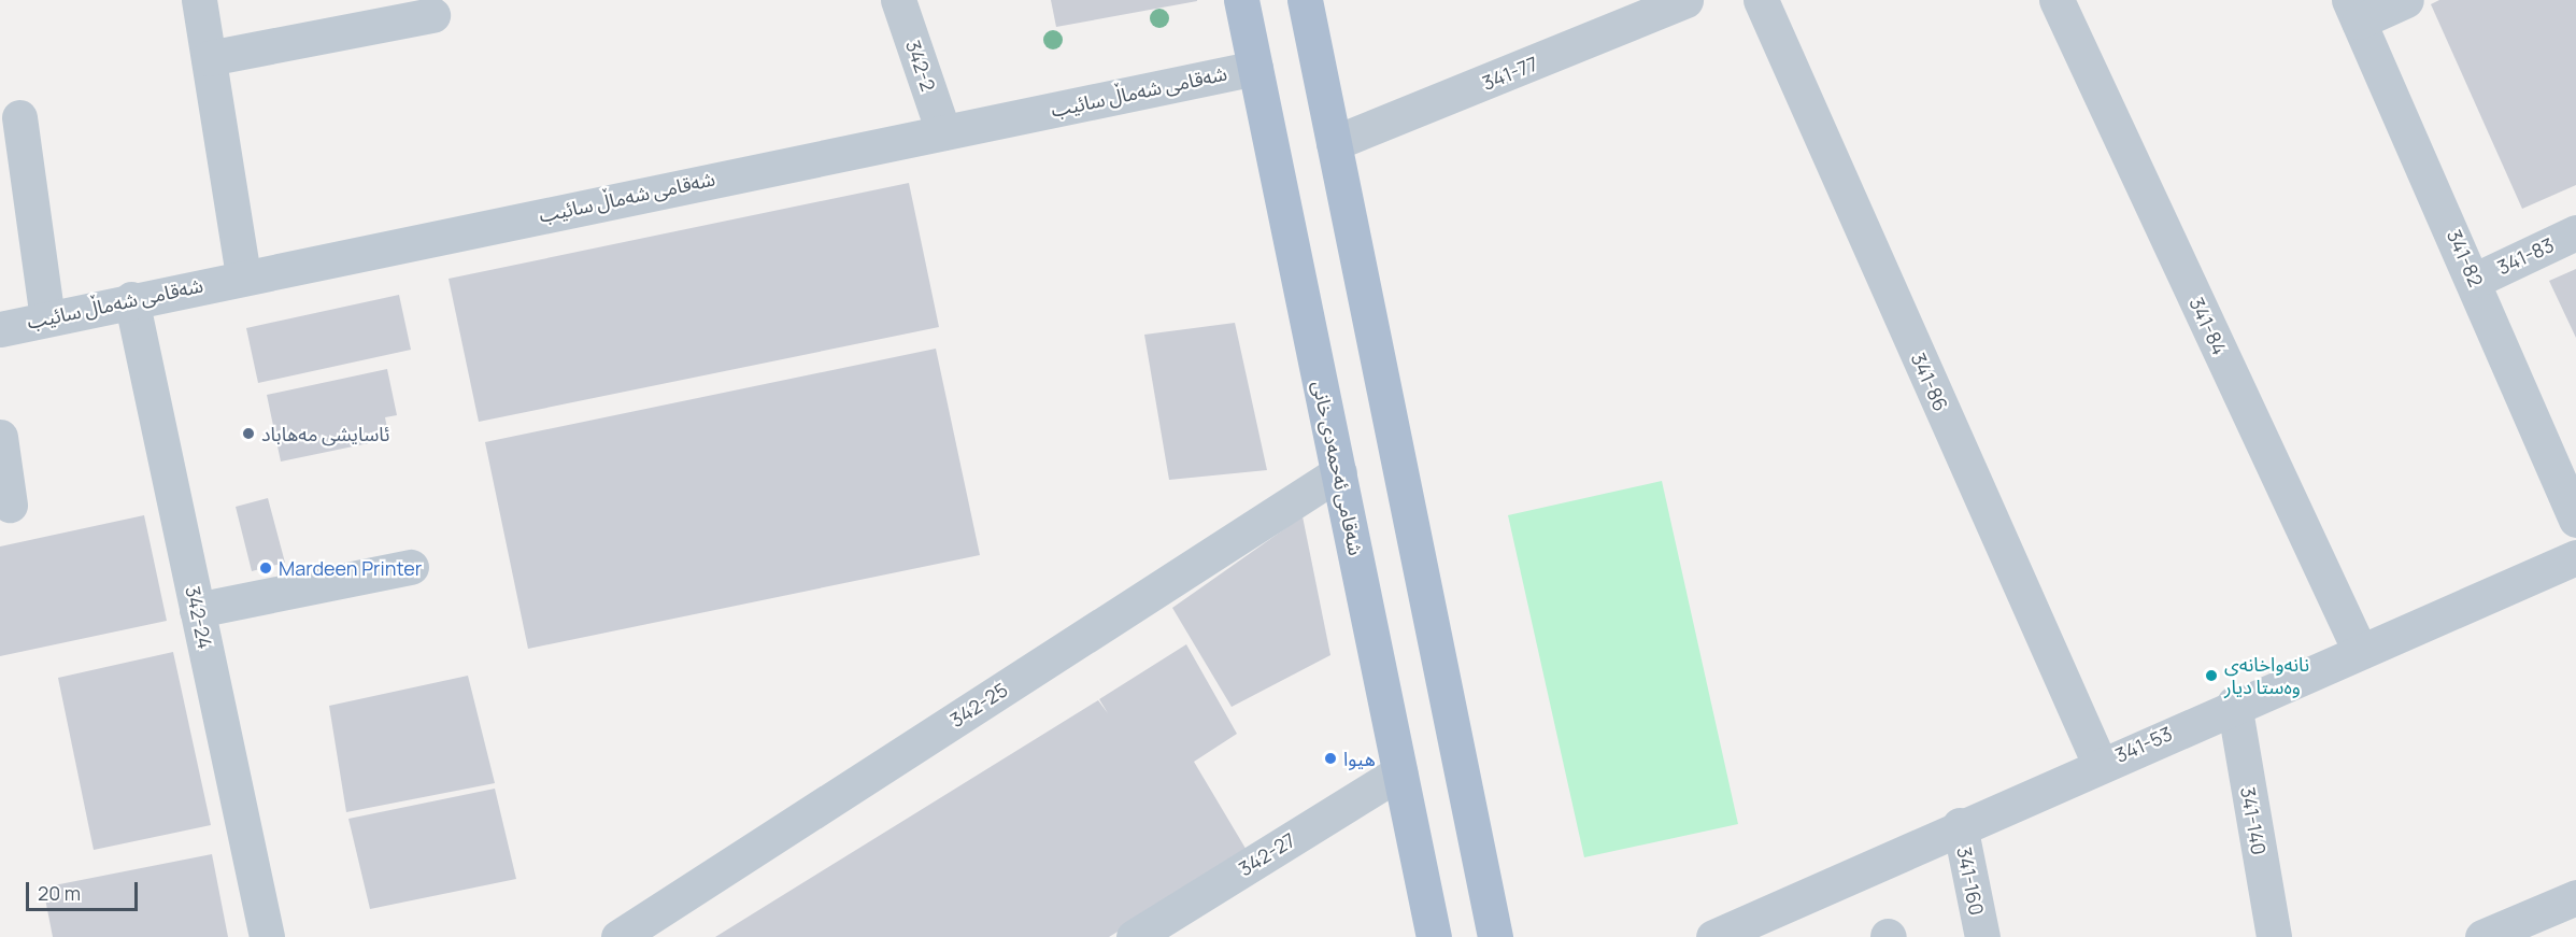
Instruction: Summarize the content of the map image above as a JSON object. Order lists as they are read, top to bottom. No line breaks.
{"streets":{"main road":["شەقامی ئەحمەدی خانی"],"street":["342-2","341-77","شەقامی شەماڵ سائیب","341-83","341-82","341-84","341-86","342-24","342-25","341-53","341-140","342-27","341-160"]},"crossings":[["342-2","شەقامی شەماڵ سائیب"],["شەقامی شەماڵ سائیب","شەقامی ئەحمەدی خانی"],["شەقامی شەماڵ سائیب","342-24"],["341-83","341-82"],["341-84","341-53"],["341-86","341-53"],["شەقامی ئەحمەدی خانی","342-25"],["شەقامی ئەحمەدی خانی","342-27"],["341-53","341-140"],["341-53","341-160"]],"places":["ئاسایشی مەهاباد","Mardeen Printer","نانەواخانەی وەستا دیار","هيوا"],"scale_bar":"20 m"}
